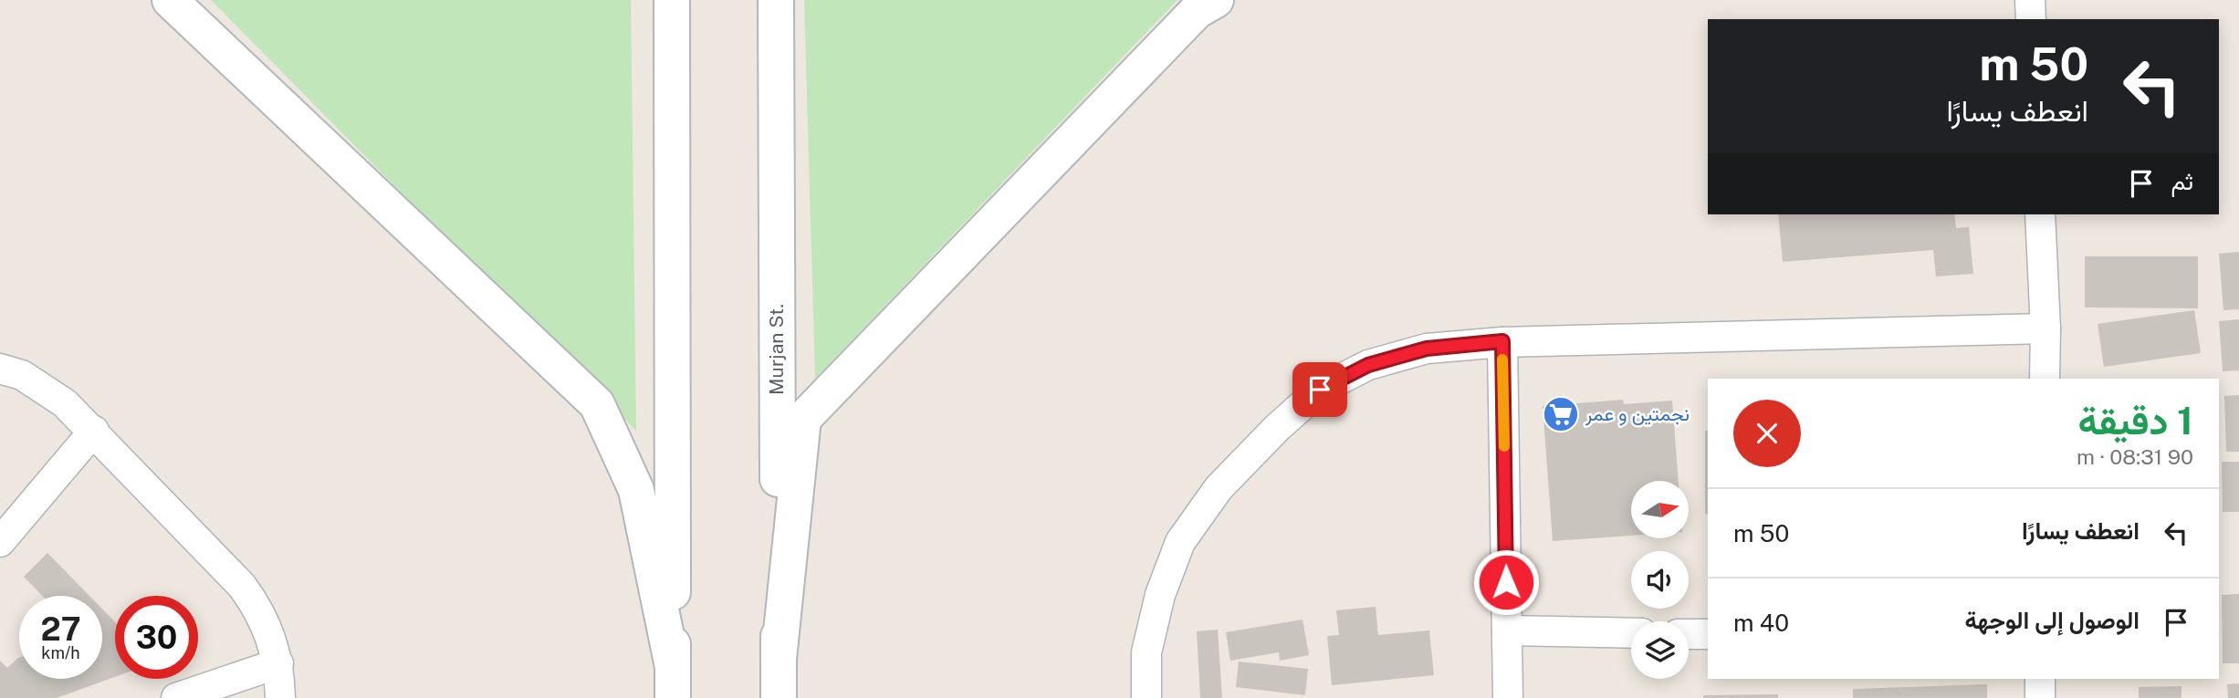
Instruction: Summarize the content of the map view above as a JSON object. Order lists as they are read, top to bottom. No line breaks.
{"streets":{"street":["Murjan St."]},"places":{"supermarket":["نجمتين و عمر"]},"north":"right","page":{"turn":["50 m","انعطف يسارًا"],"then":"ثم","heading":["1 دقيقة","90 m · 08:31"],"list":[{"name":"انعطف يسارًا","value":"50 m"},{"name":"الوصول إلى الوجهة","value":"40 m"}],"speed":"27 km/h","limit":"30"}}
